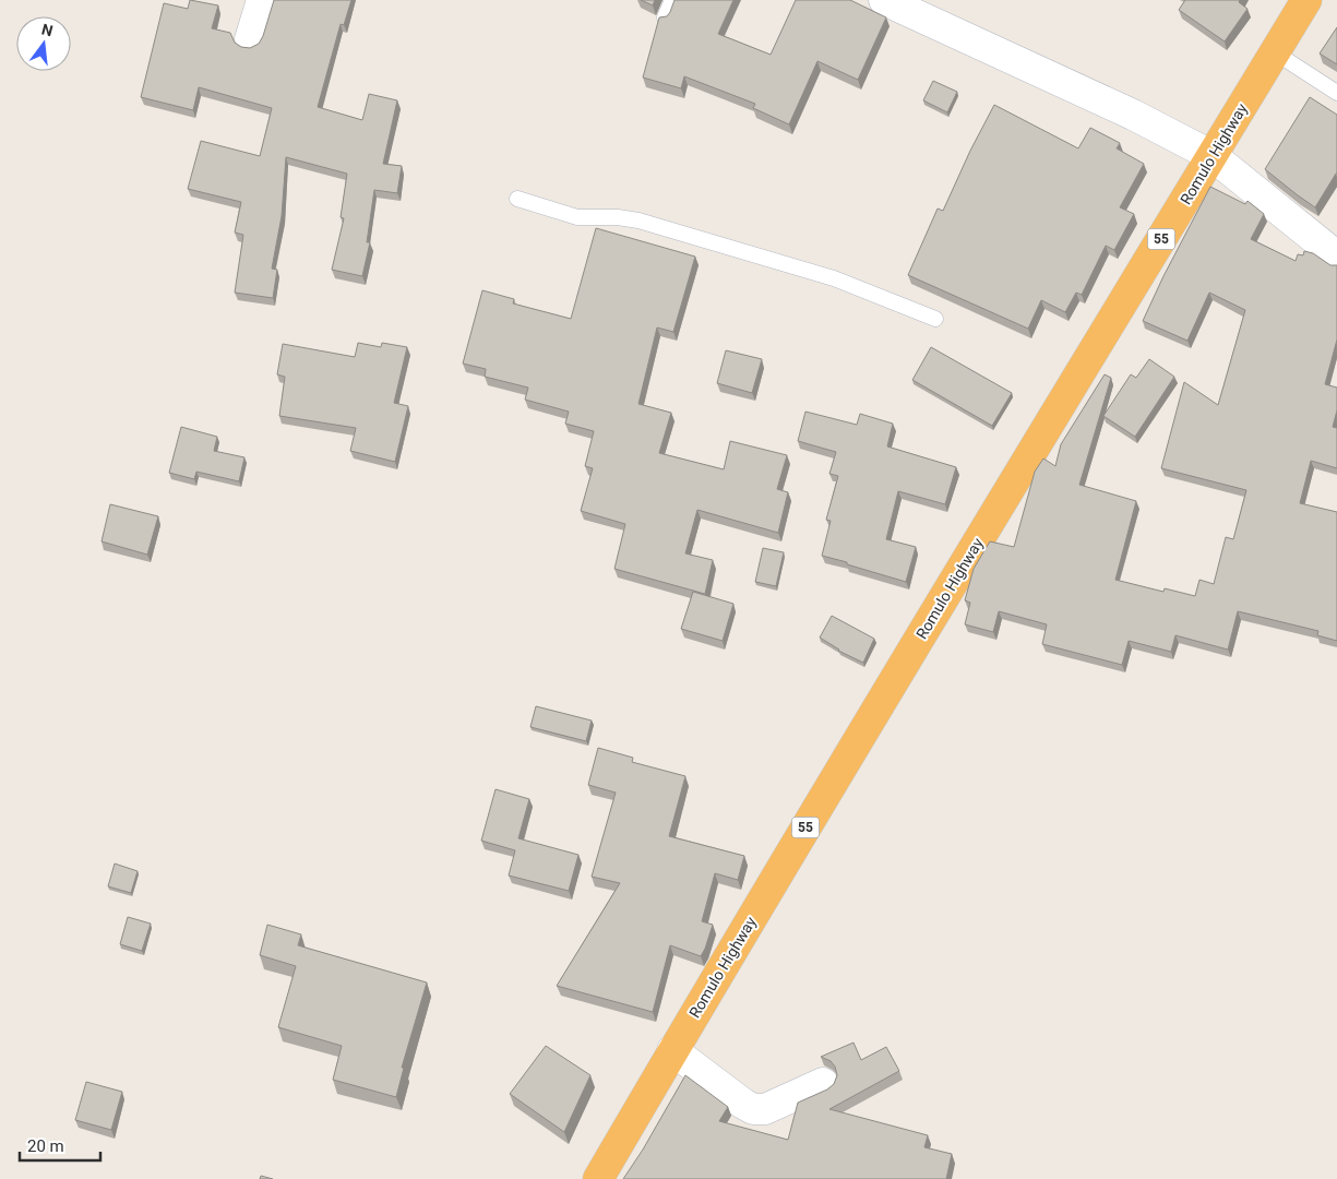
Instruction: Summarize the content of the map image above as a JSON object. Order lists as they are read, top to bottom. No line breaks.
{"streets":{"highway":["Romulo Highway","55"]},"scale_bar":"20 m","north":"top"}
